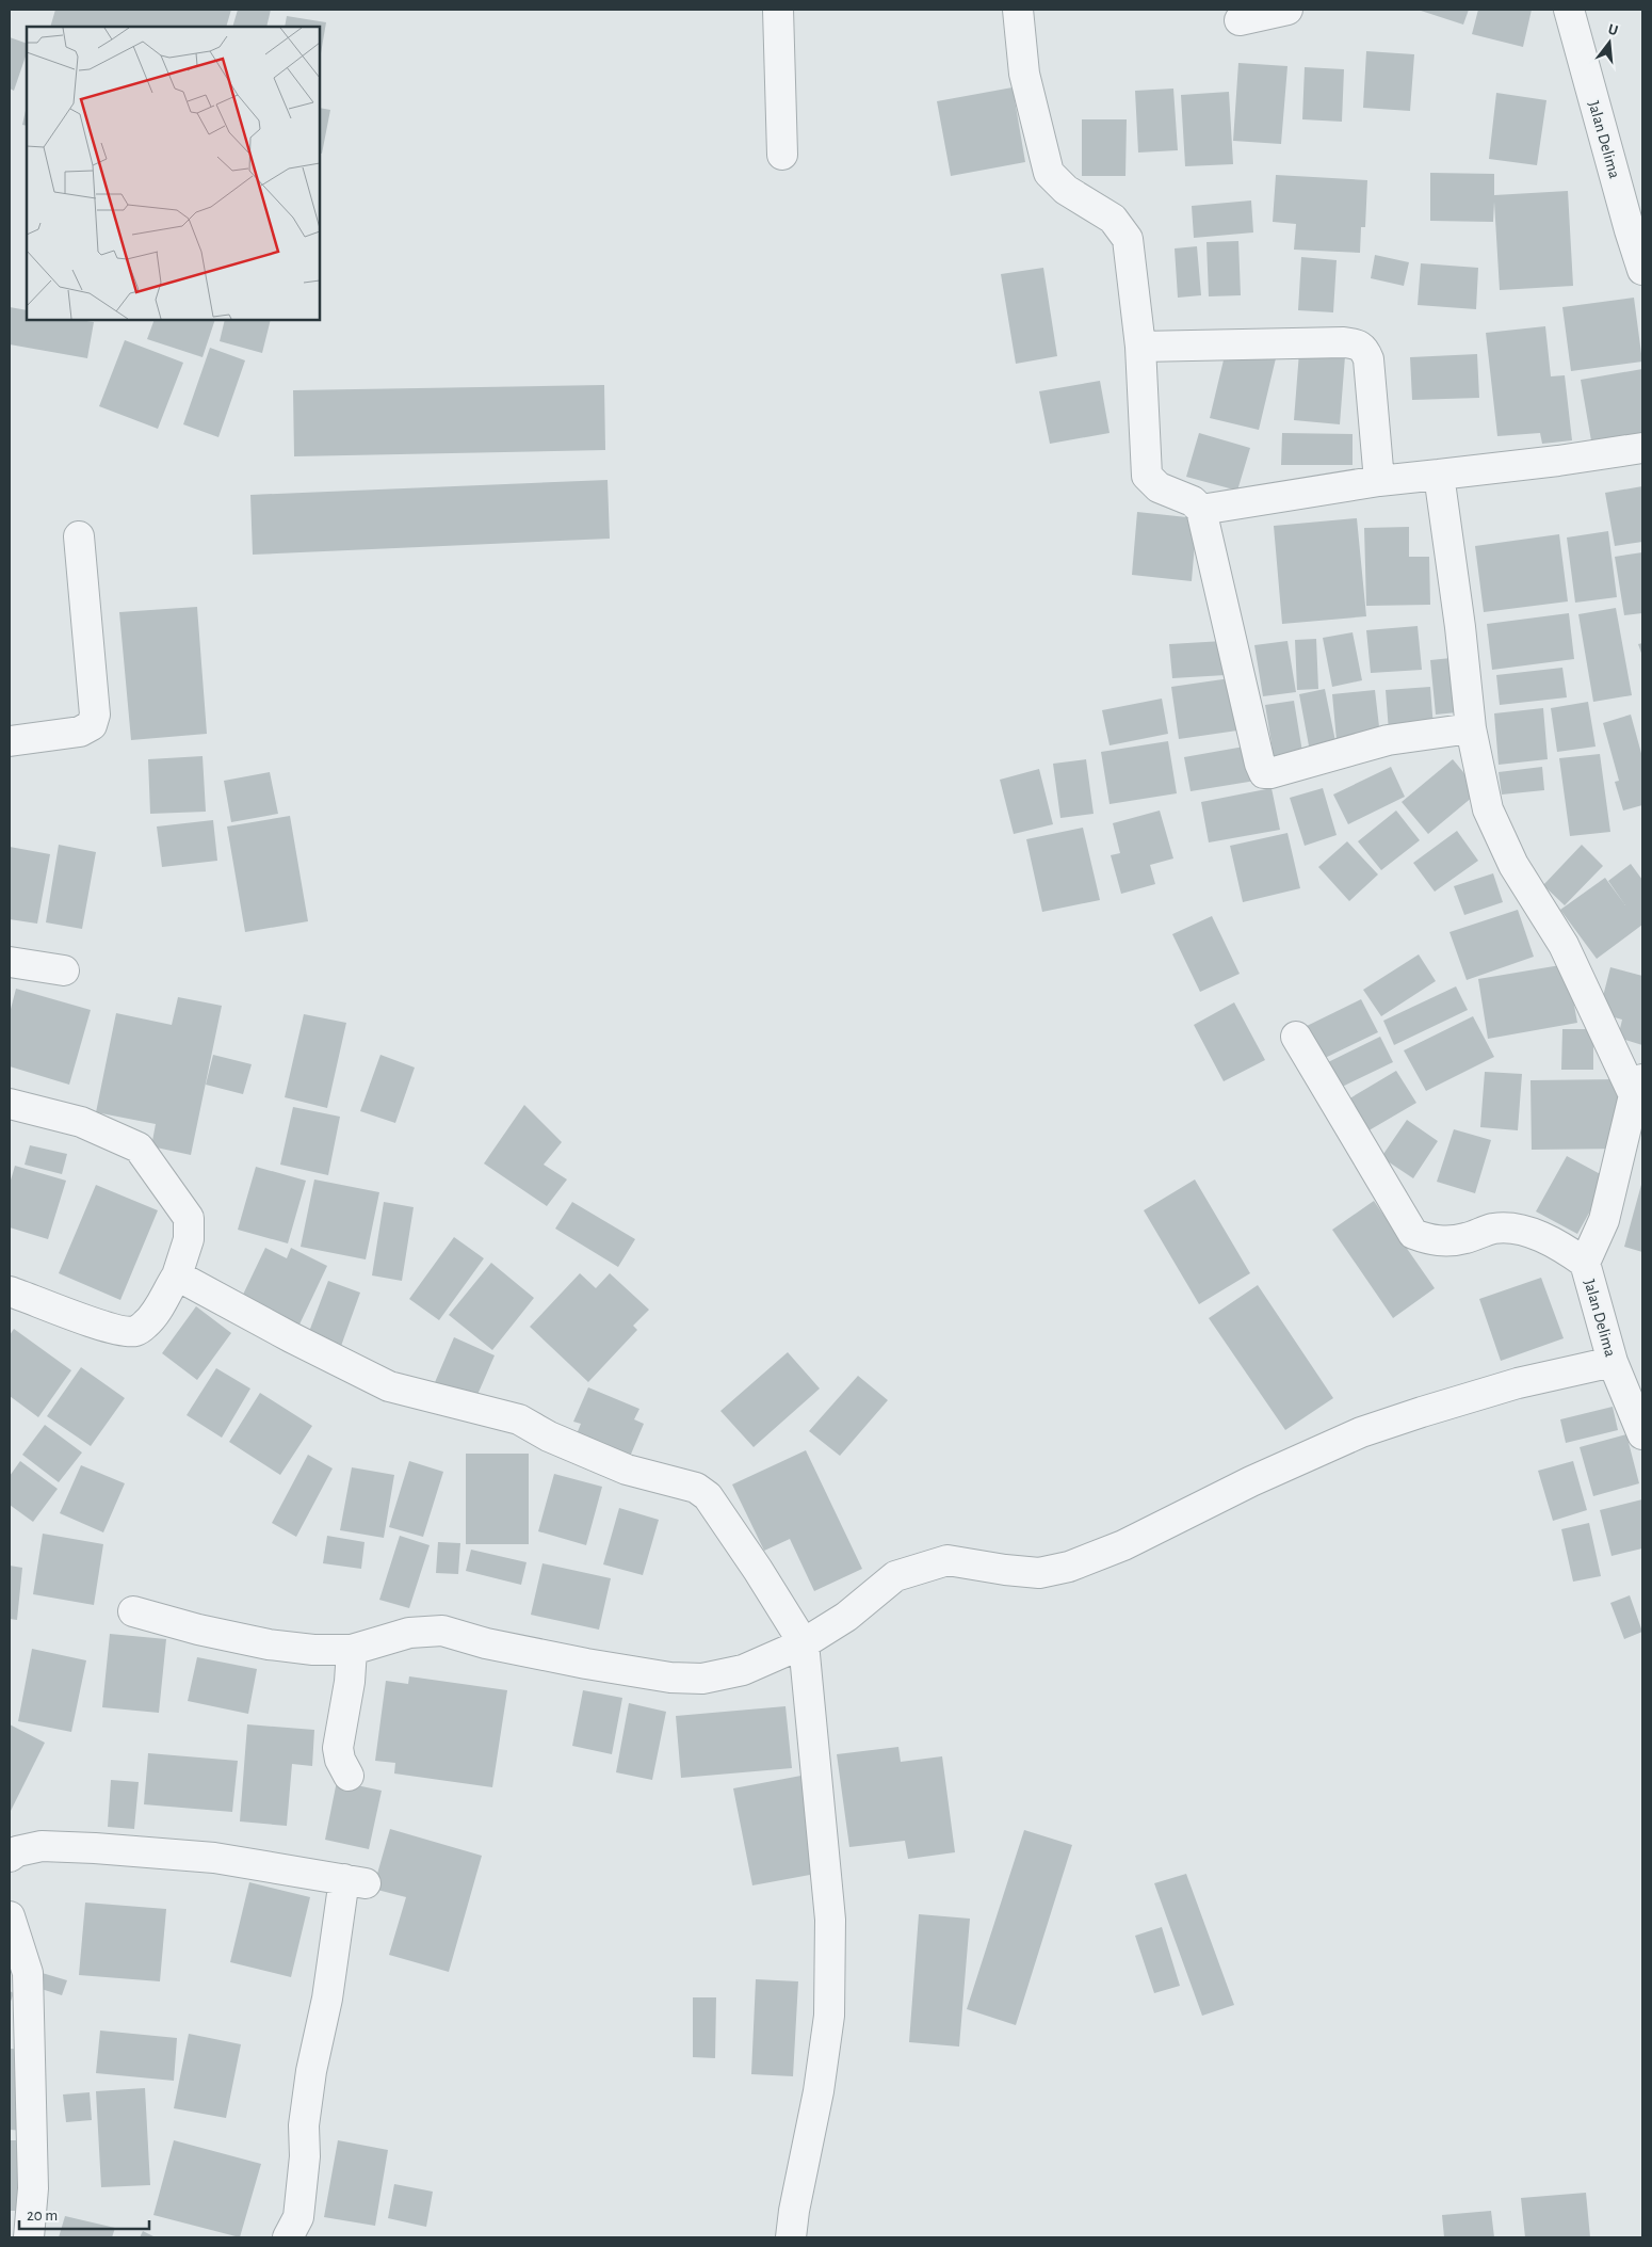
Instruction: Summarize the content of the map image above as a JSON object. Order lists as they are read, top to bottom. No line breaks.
{"streets":{"street":["Jalan Delima"]},"scale_bar":"20 m","north":"top"}
